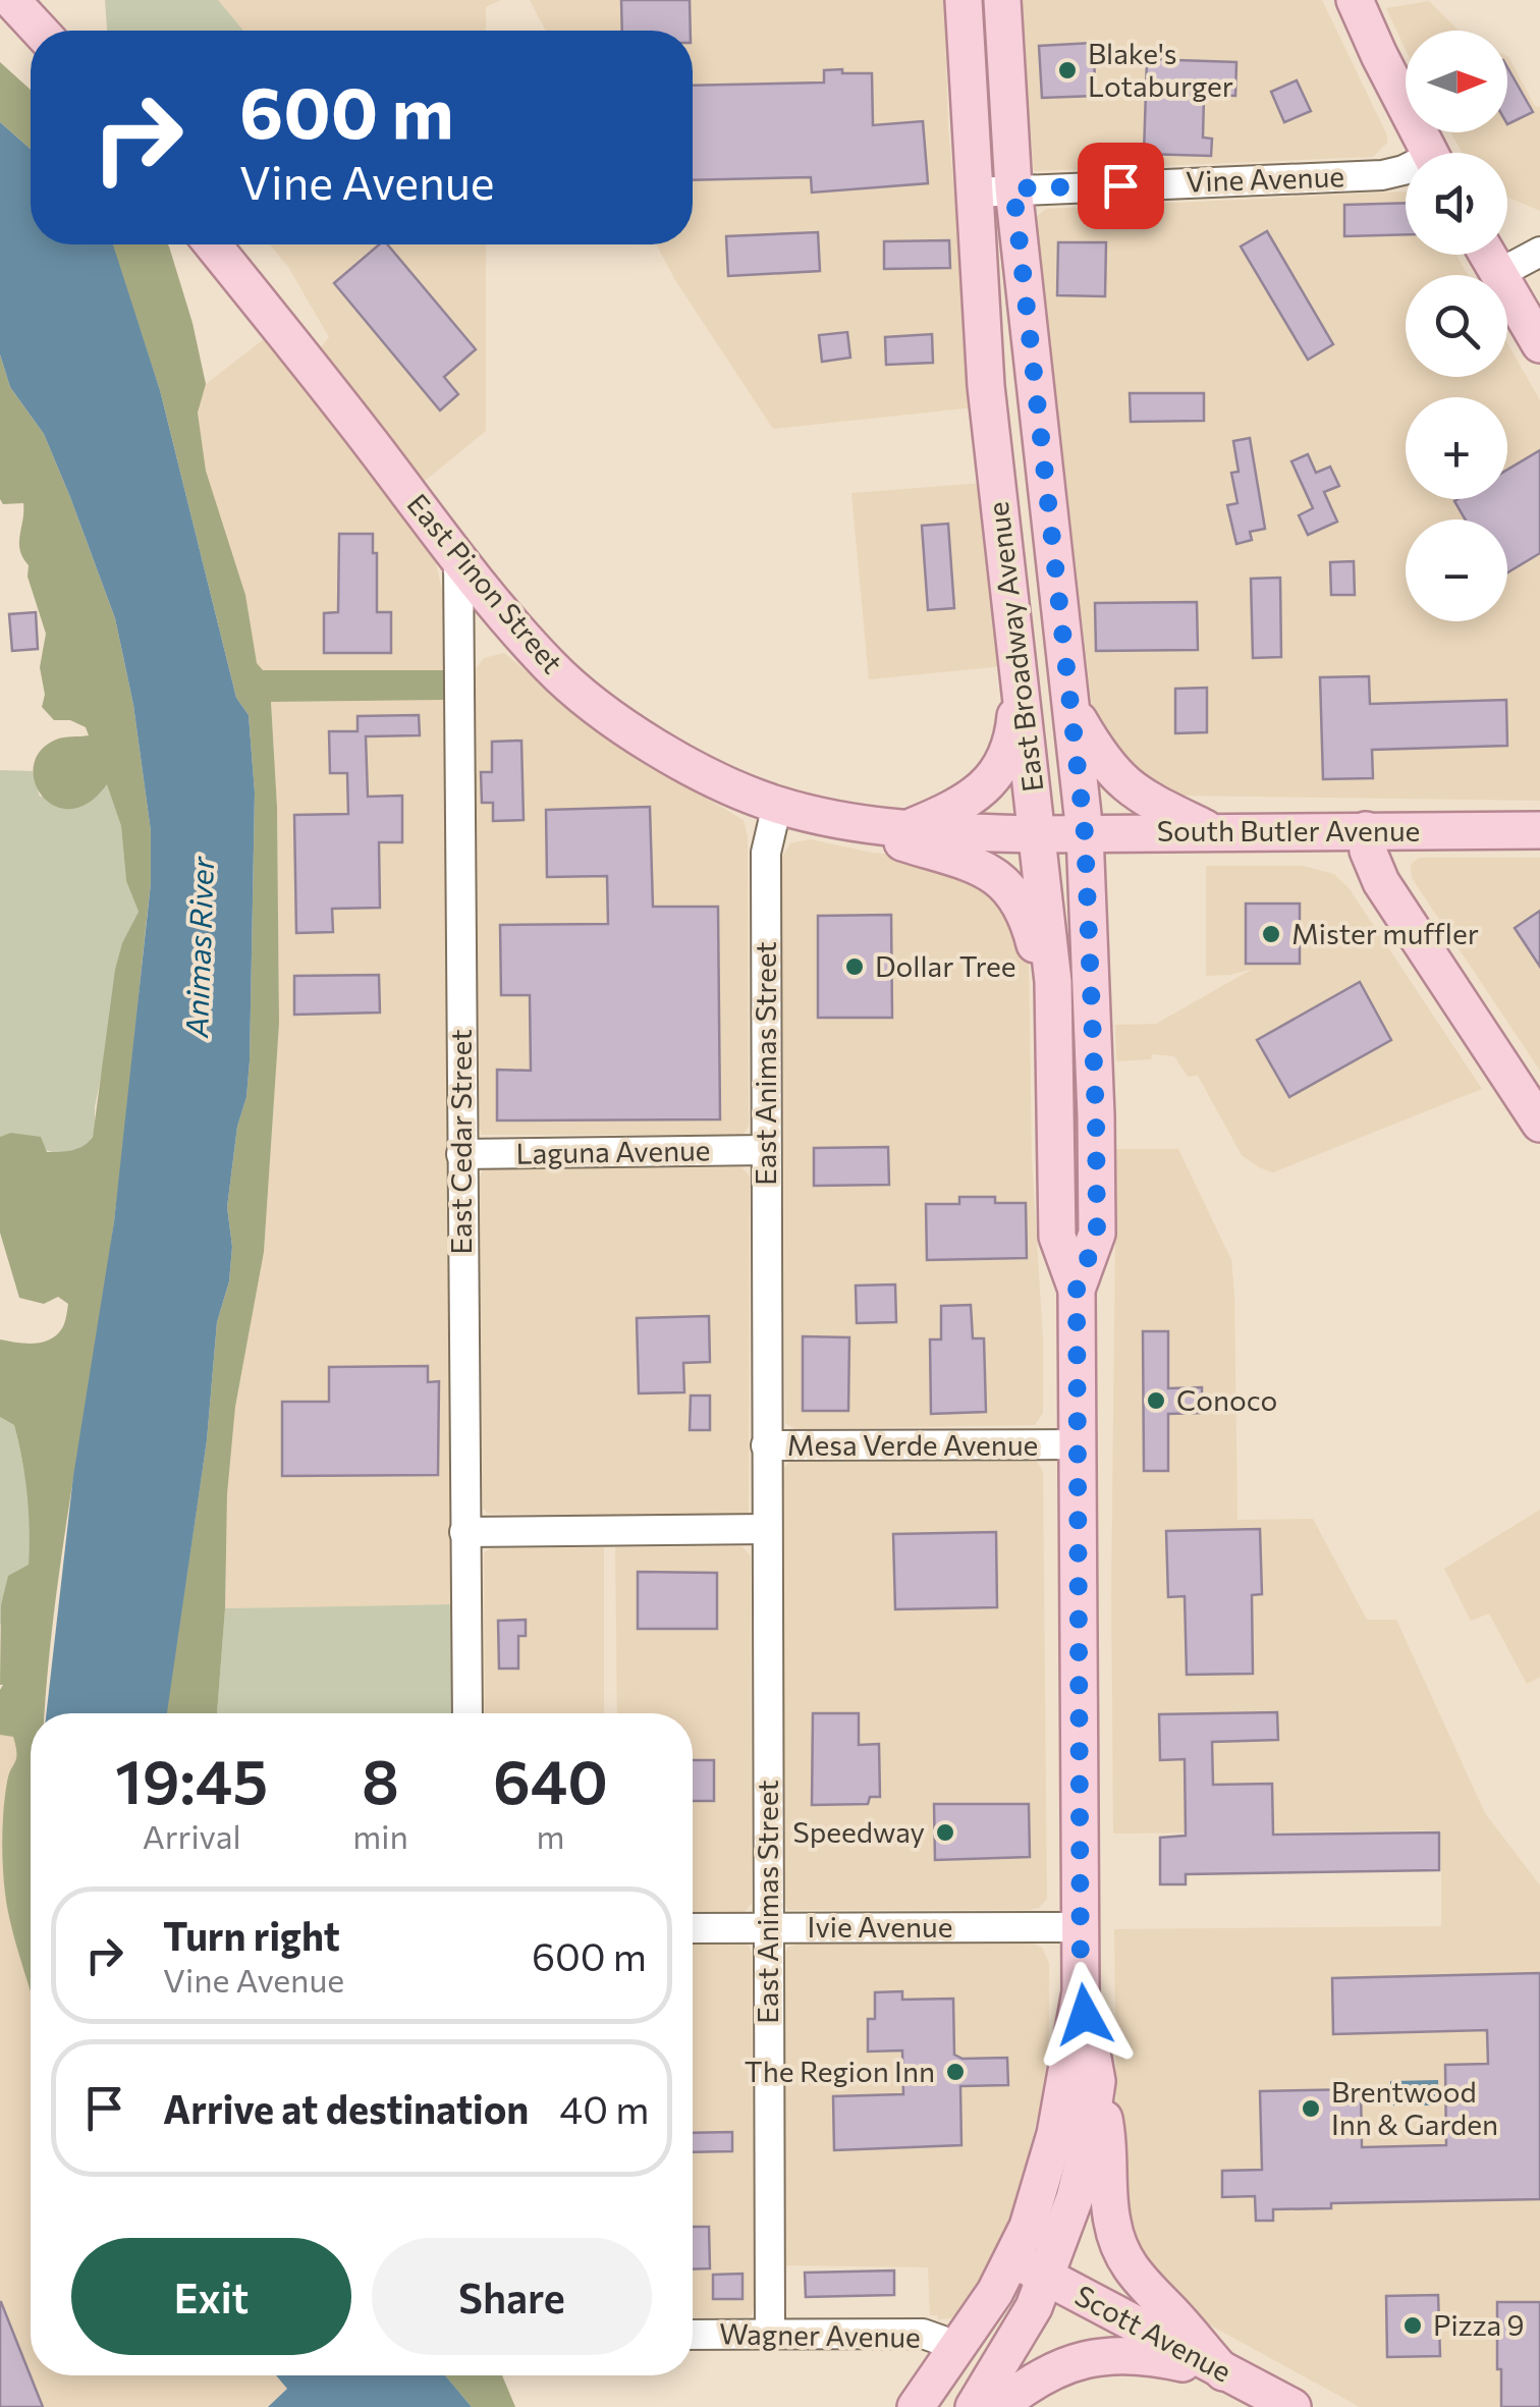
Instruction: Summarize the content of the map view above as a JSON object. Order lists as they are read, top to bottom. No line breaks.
{"streets":{"main road":["East Pinon Street","East Broadway Avenue","South Butler Avenue","Scott Avenue"],"street":["Vine Avenue","East Animas Street","East Cedar Street","Laguna Avenue","Mesa Verde Avenue","Ivie Avenue","Wagner Avenue"]},"crossings":[["Vine Avenue","East Broadway Avenue"],["East Pinon Street","East Broadway Avenue"],["East Pinon Street","South Butler Avenue"],["East Pinon Street","East Animas Street"],["East Pinon Street","East Cedar Street"],["East Broadway Avenue","South Butler Avenue"],["East Broadway Avenue","Mesa Verde Avenue"],["East Broadway Avenue","Ivie Avenue"],["East Broadway Avenue","Scott Avenue"],["East Broadway Avenue","Wagner Avenue"],["East Animas Street","Laguna Avenue"],["East Animas Street","Mesa Verde Avenue"],["East Animas Street","Ivie Avenue"],["East Animas Street","Wagner Avenue"],["East Cedar Street","Laguna Avenue"]],"water":["Animas River"],"places":["Blake's Lotaburger","Mister muffler","Dollar Tree","Conoco","Speedway","The Region Inn","Brentwood Inn & Garden","Pizza 9"],"north":"right","page":{"map_buttons":["+","−"],"turn":["600 m","Vine Avenue"],"eta":["19:45","Arrival","8","min","640","m"],"list":[{"name":"Turn right","note":"Vine Avenue","value":"600 m"},{"name":"Arrive at destination","value":"40 m"}],"buttons":["Exit","Share"]}}
